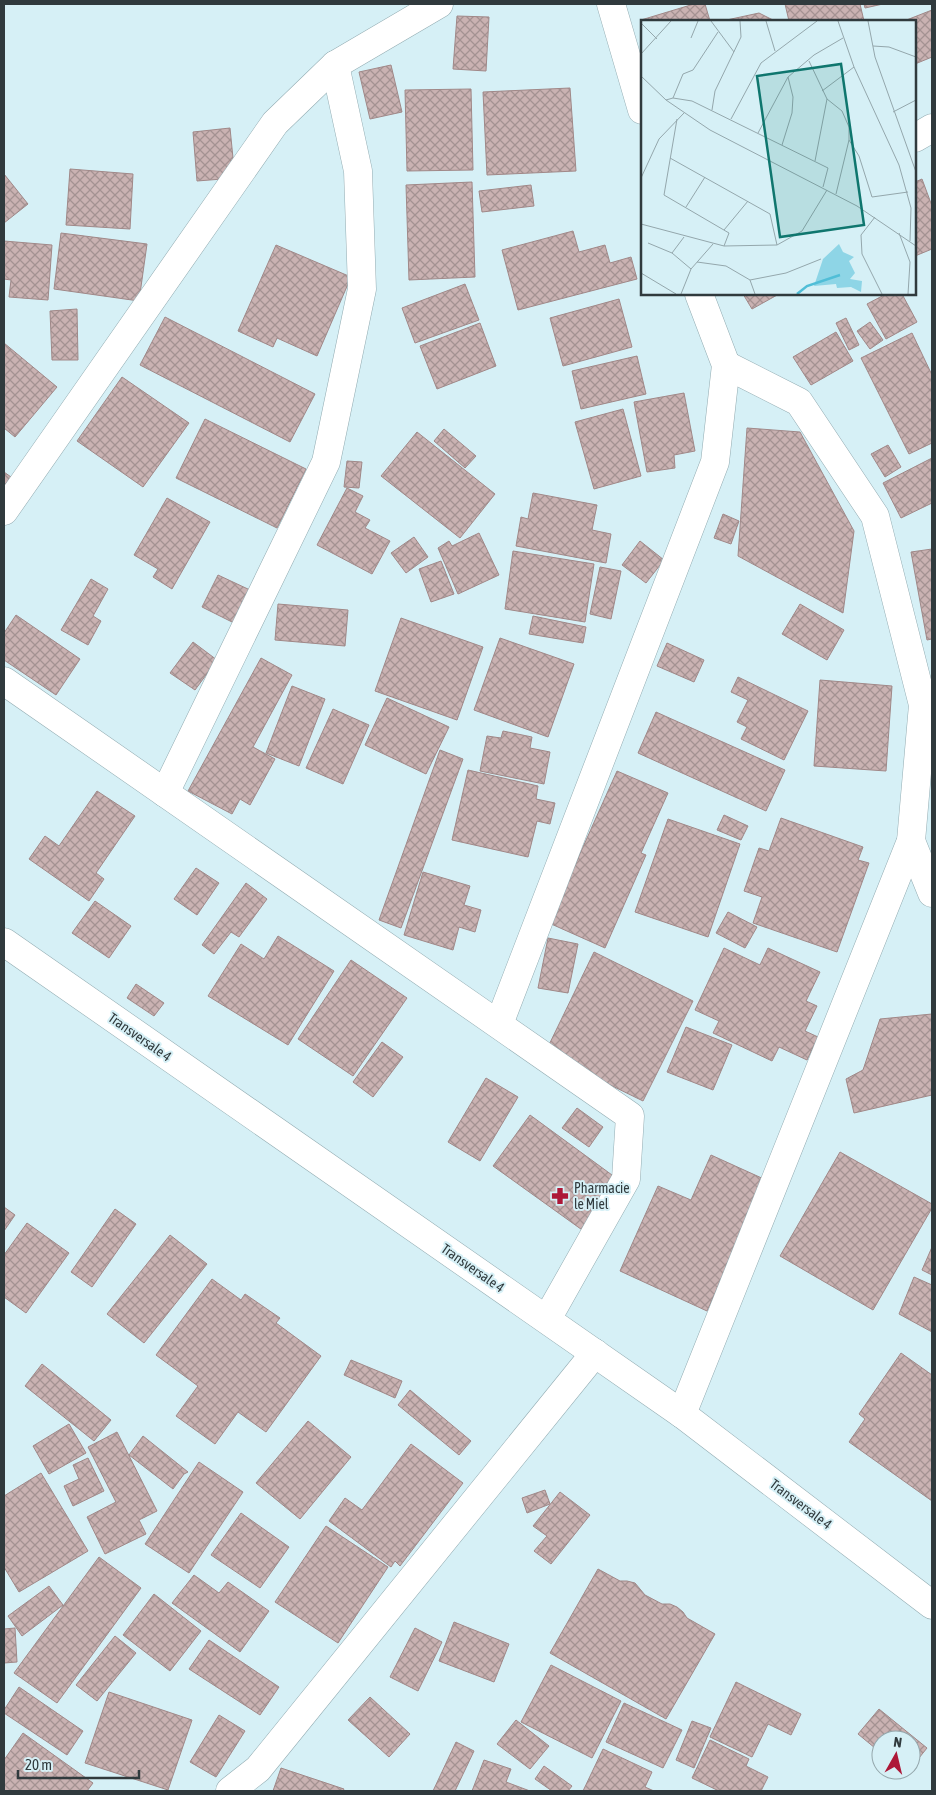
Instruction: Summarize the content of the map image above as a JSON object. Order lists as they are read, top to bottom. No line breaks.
{"streets":{"street":["Transversale 4"]},"places":{"pharmacy":["Pharmacie le Miel"]},"scale_bar":"20 m","north":"top"}
